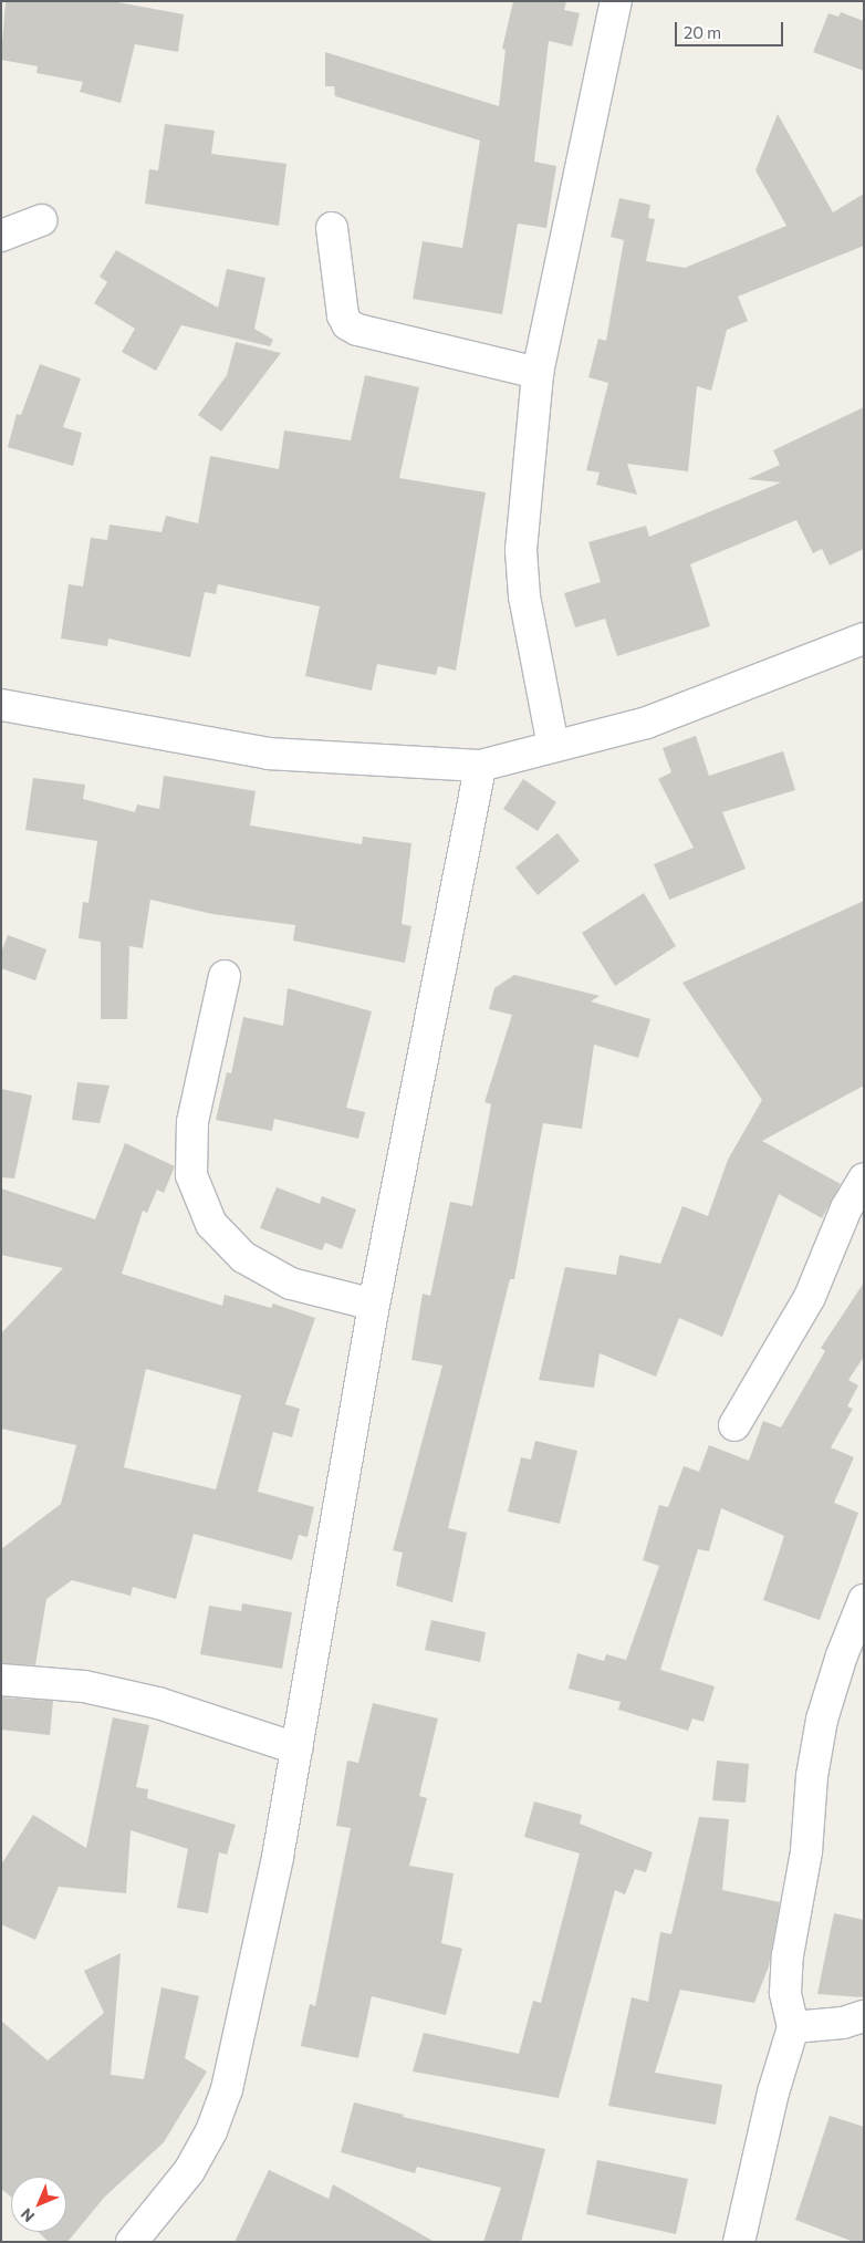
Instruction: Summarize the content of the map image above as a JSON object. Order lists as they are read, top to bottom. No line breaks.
{"scale_bar":"20 m","north":"bottom left"}
